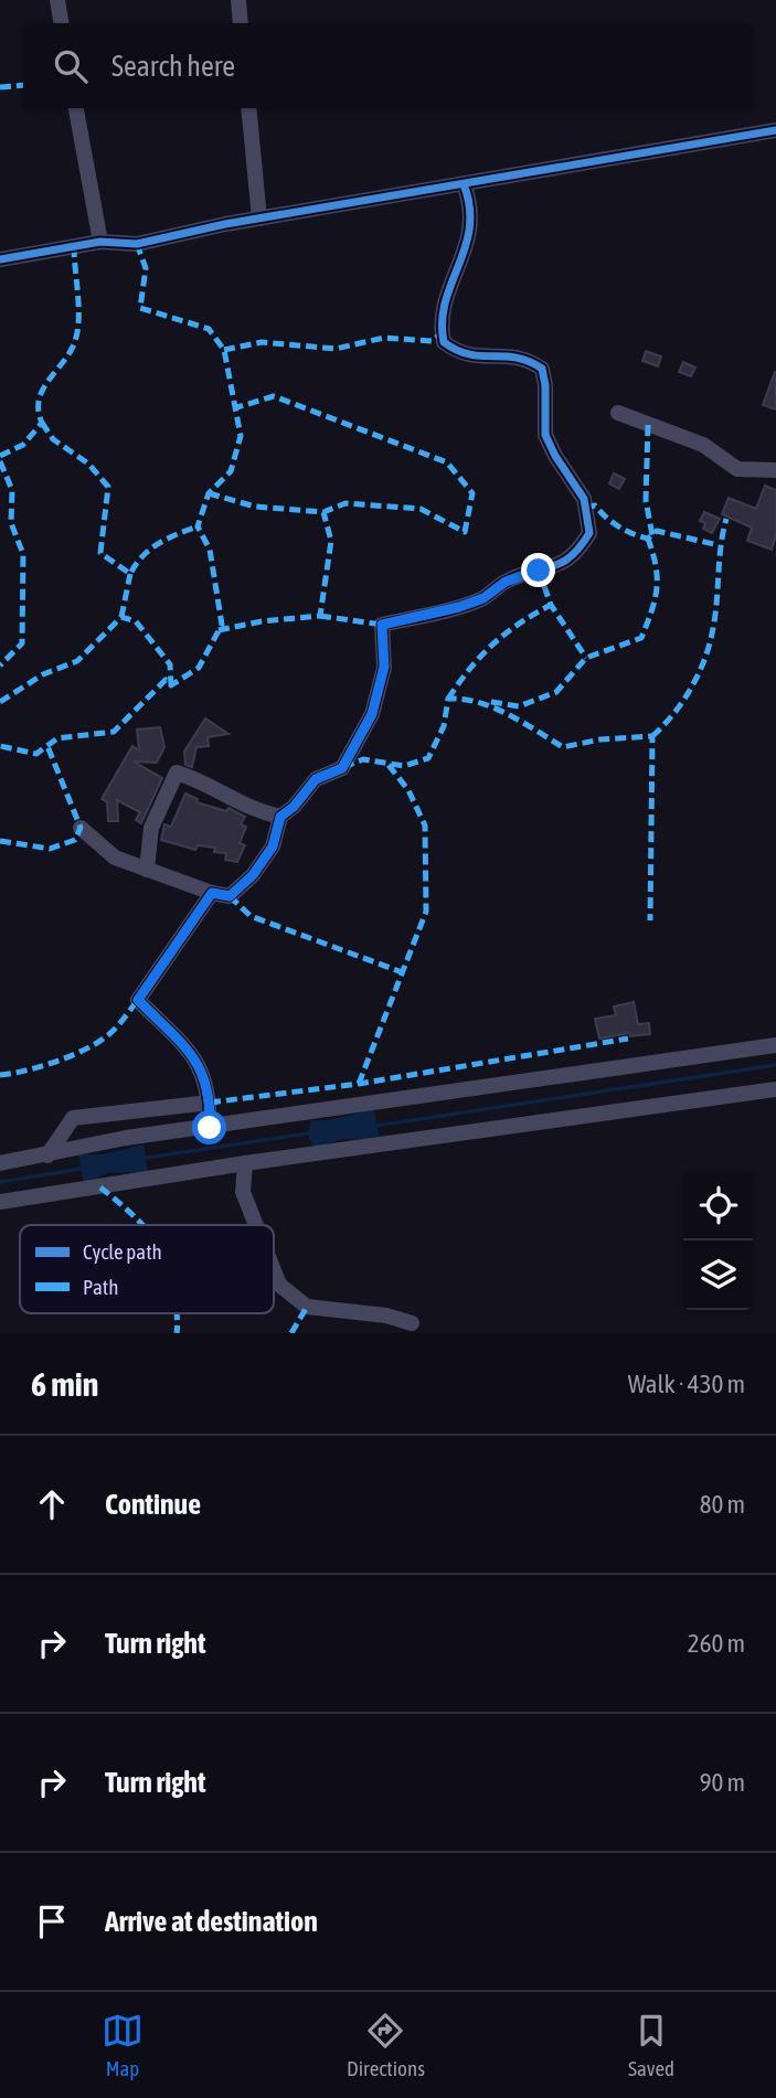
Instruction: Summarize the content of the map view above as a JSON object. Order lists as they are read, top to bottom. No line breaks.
{"legend":["Cycle path","Path"],"page":{"search":"Search here","heading":["6 min","Walk · 430 m"],"list":[["Continue","80 m"],["Turn right","260 m"],["Turn right","90 m"],"Arrive at destination"],"nav":["Map","Directions","Saved"]}}
